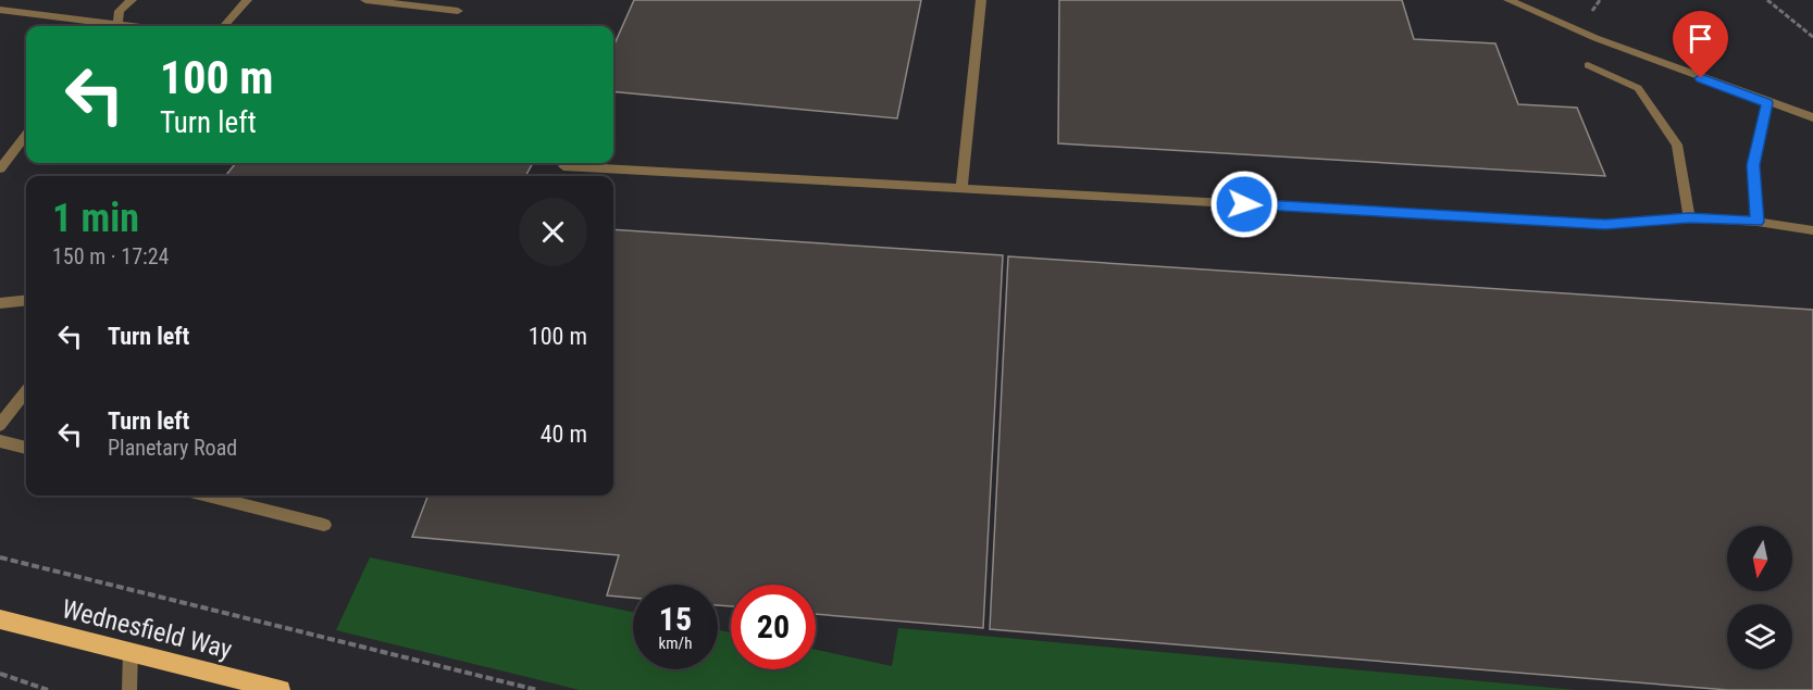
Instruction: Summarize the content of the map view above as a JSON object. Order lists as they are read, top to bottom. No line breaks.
{"streets":{"main road":["Wednesfield Way"]},"north":"bottom","page":{"turn":["100 m","Turn left"],"heading":["1 min","150 m · 17:24"],"list":[{"name":"Turn left","value":"100 m"},{"name":"Turn left","note":"Planetary Road","value":"40 m"}],"speed":"15 km/h","limit":"20"}}
